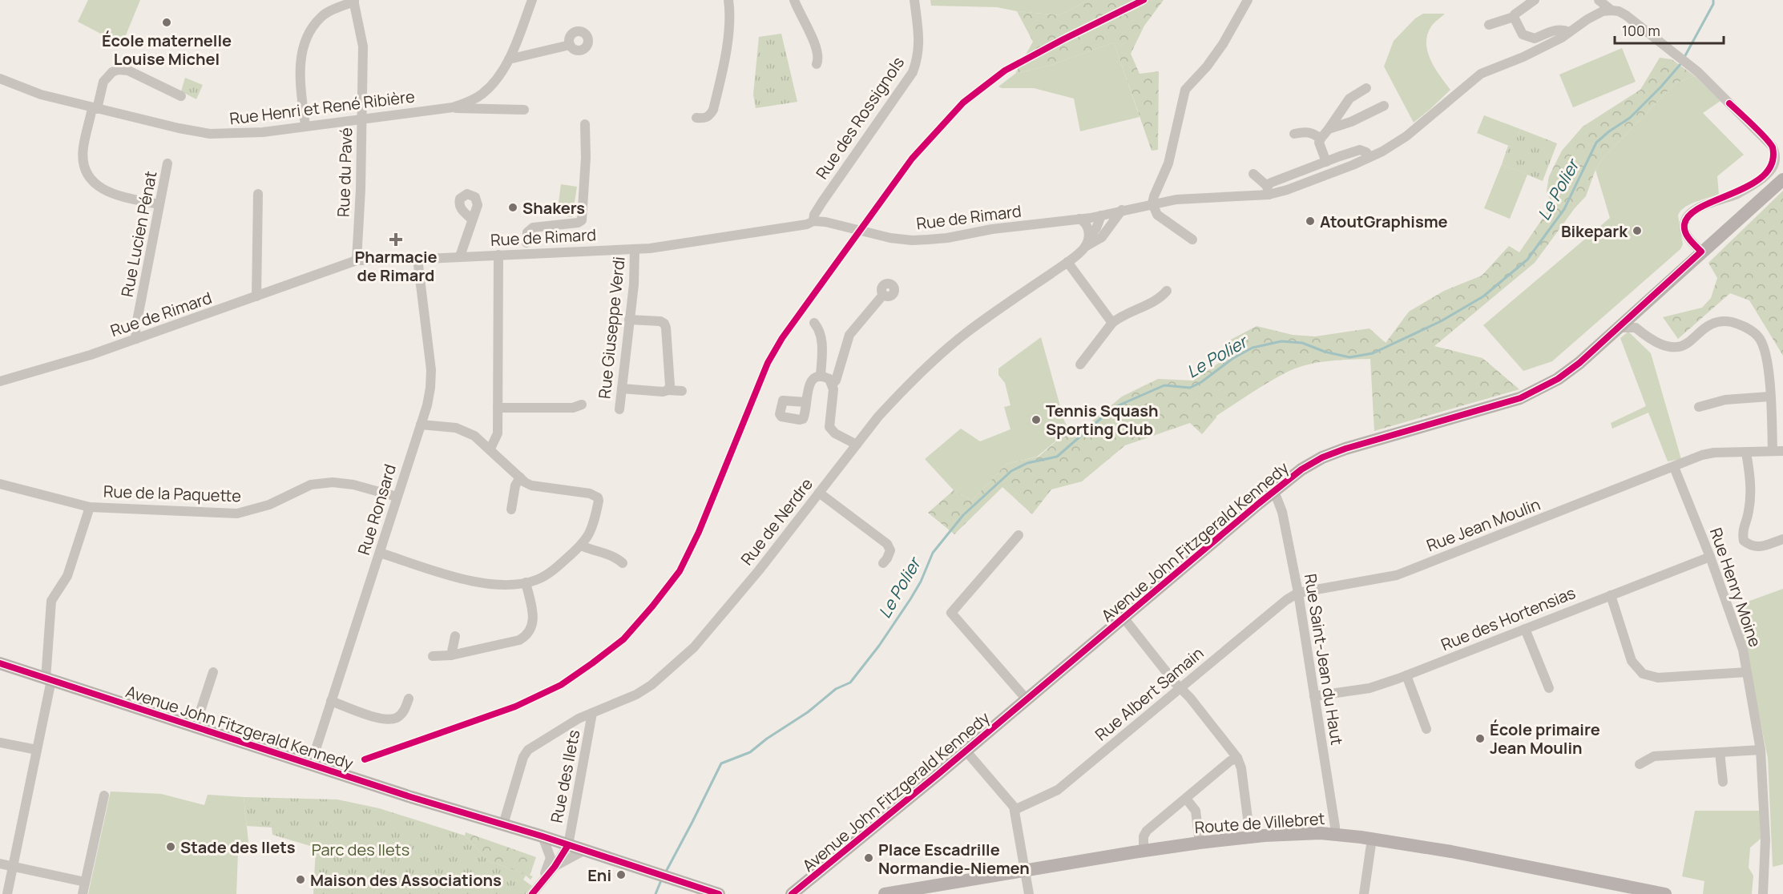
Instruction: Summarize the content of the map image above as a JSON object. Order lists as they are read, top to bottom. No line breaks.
{"streets":{"main road":["Avenue John Fitzgerald Kennedy","Route de Villebret"],"street":["Rue Henri et René Ribière","Rue des Rossignols","Rue du Pavé","Rue de Rimard","Rue Lucien Pénat","Rue Giuseppe Verdi","Rue de la Paquette","Rue Ronsard","Rue de Nerdre","Rue Jean Moulin","Rue Henry Moine","Rue des Hortensias","Rue Saint-Jean du Haut","Rue Albert Samain","Rue des Ilets"]},"crossings":[["Rue Henri et René Ribière","Rue du Pavé"],["Rue des Rossignols","Rue de Rimard"],["Rue du Pavé","Rue de Rimard"],["Rue de Rimard","Rue Lucien Pénat"],["Rue de Rimard","Rue Giuseppe Verdi"],["Rue de Rimard","Rue Ronsard"],["Rue de Rimard","Rue de Nerdre"],["Rue de la Paquette","Rue Ronsard"],["Rue Ronsard","Avenue John Fitzgerald Kennedy"],["Rue de Nerdre","Avenue John Fitzgerald Kennedy"],["Rue de Nerdre","Rue des Ilets"],["Rue Jean Moulin","Rue Henry Moine"],["Rue Jean Moulin","Rue Saint-Jean du Haut"],["Rue Jean Moulin","Rue Albert Samain"],["Avenue John Fitzgerald Kennedy","Rue Saint-Jean du Haut"],["Avenue John Fitzgerald Kennedy","Rue des Ilets"],["Rue Henry Moine","Rue des Hortensias"],["Rue des Hortensias","Rue Saint-Jean du Haut"],["Rue Saint-Jean du Haut","Rue Albert Samain"],["Rue Saint-Jean du Haut","Route de Villebret"]],"water":["Le Polier"],"parks":["Parc des Ilets"],"places":{"other":["École maternelle Louise Michel","Shakers","AtoutGraphisme","Bikepark","Tennis Squash Sporting Club","École primaire Jean Moulin","Stade des Ilets","Place Escadrille Normandie-Niemen","Eni","Maison des Associations"],"health":["Pharmacie de Rimard"]},"scale_bar":"100 m"}
